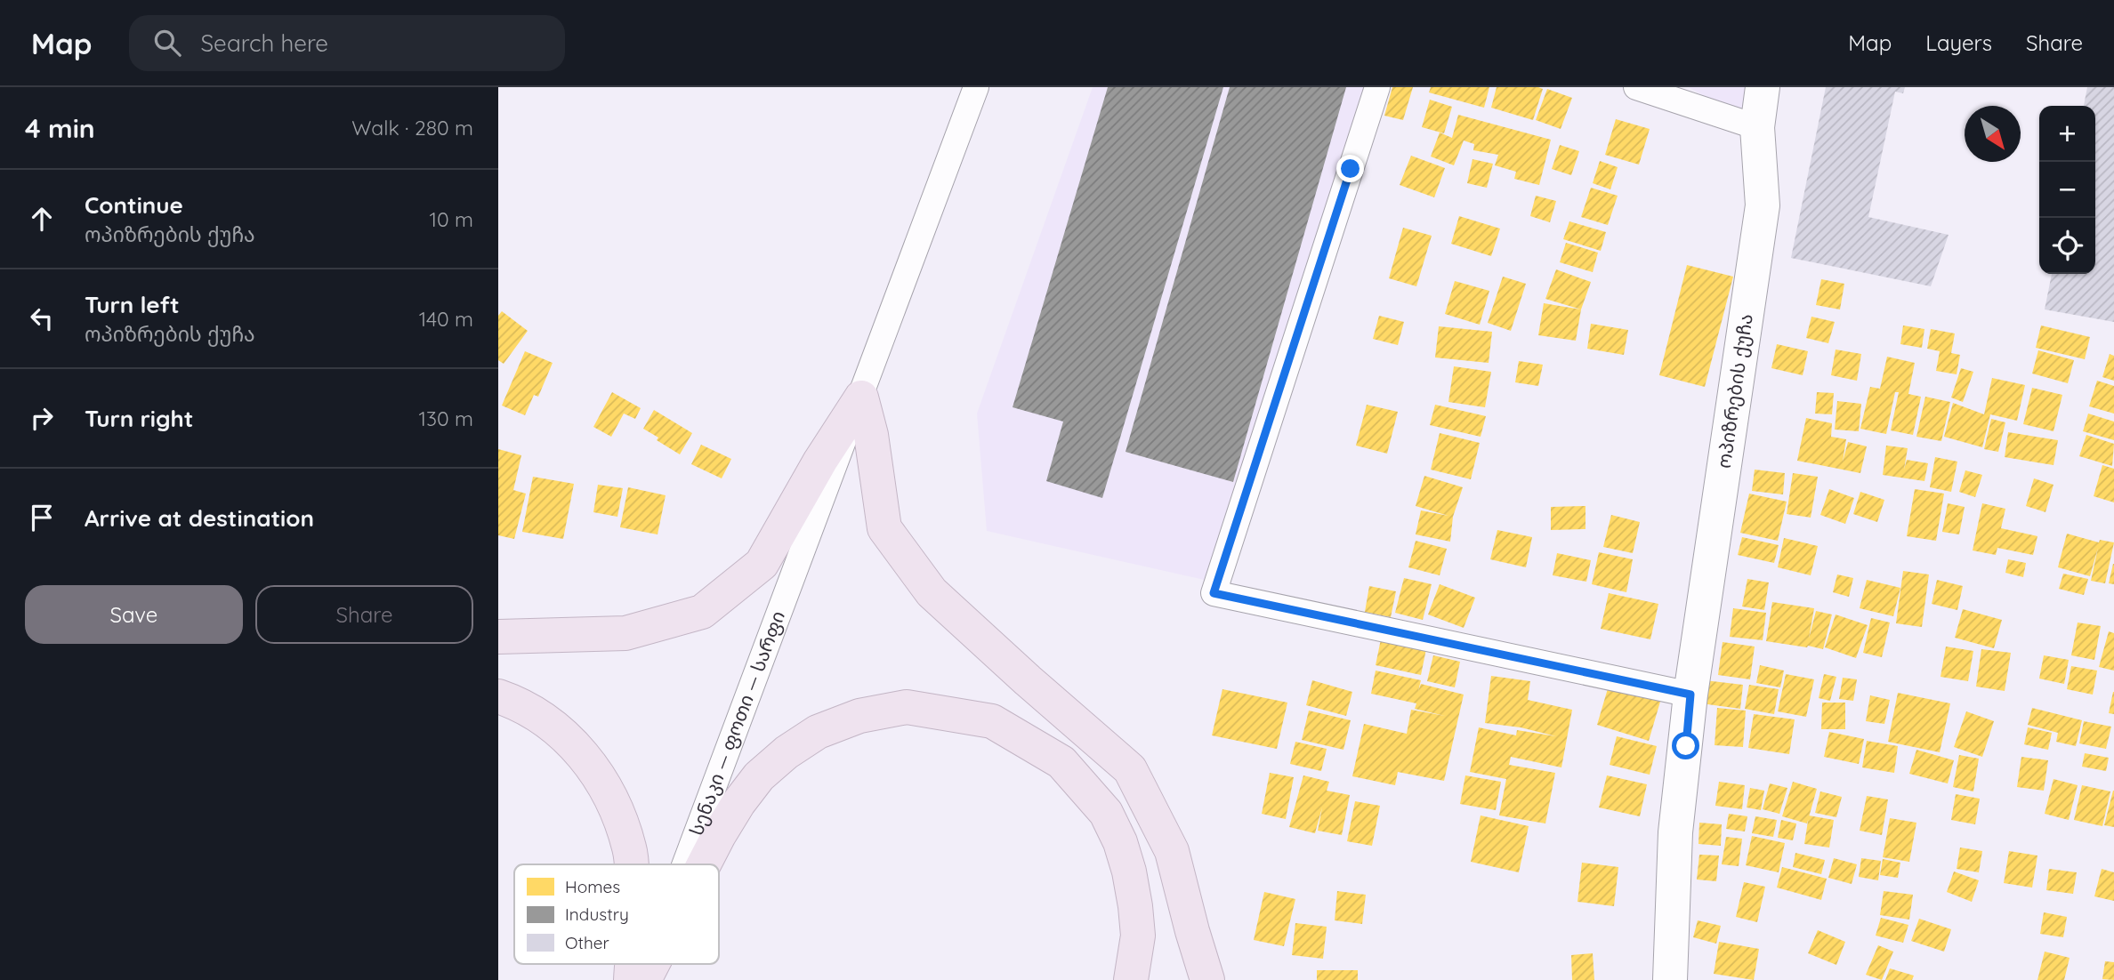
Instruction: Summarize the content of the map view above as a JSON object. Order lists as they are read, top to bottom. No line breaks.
{"streets":{"street":["ოპიზრების ქუჩა","სენაკი — ფოთი — სარფი"]},"legend":["Homes","Industry","Other"],"north":"bottom right","page":{"header":"Map","search":"Search here","nav":["Map","Layers","Share"],"heading":["4 min","Walk · 280 m"],"map_buttons":["+","−"],"list":[["Continue","ოპიზრების ქუჩა","10 m"],["Turn left","ოპიზრების ქუჩა","140 m"],["Turn right","130 m"],"Arrive at destination"],"buttons":["Save","Share"]}}
